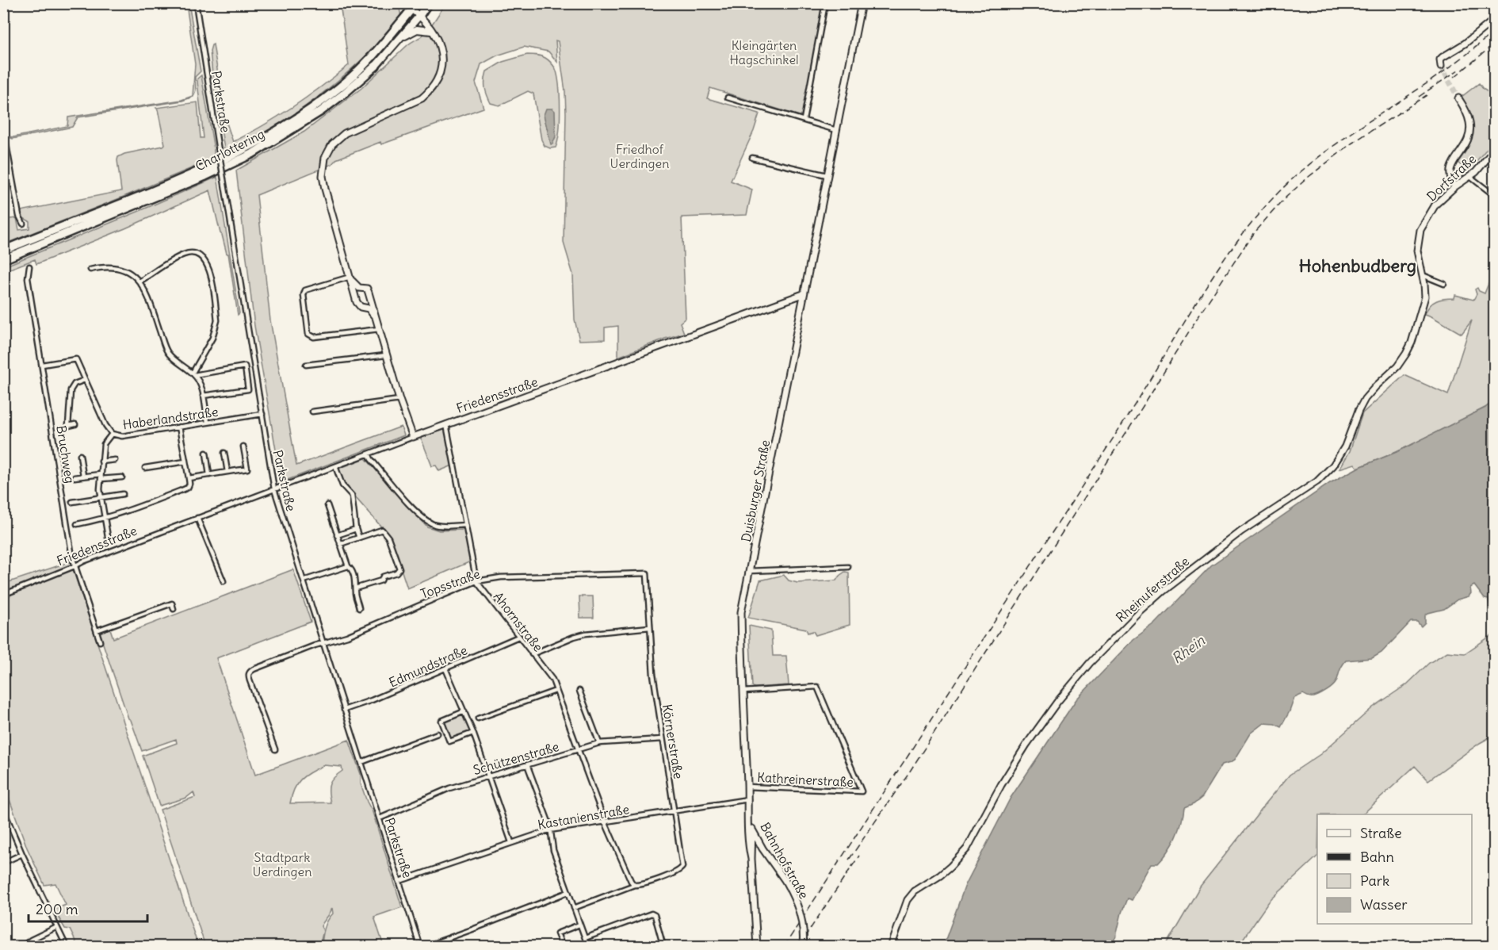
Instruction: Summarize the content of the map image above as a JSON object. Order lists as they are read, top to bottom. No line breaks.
{"streets":{"highway":["Charlottering"],"main road":["Dorfstraße","Friedensstraße","Duisburger Straße","Rheinuferstraße","Bahnhofstraße"],"street":["Parkstraße","Haberlandstraße","Bruchweg","Topsstraße","Ahornstraße","Edmundstraße","Körnerstraße","Schützenstraße","Kathreinerstraße","Kastanienstraße"]},"crossings":[["Parkstraße","Friedensstraße"],["Parkstraße","Haberlandstraße"],["Parkstraße","Topsstraße"],["Parkstraße","Edmundstraße"],["Parkstraße","Schützenstraße"],["Parkstraße","Kastanienstraße"],["Dorfstraße","Rheinuferstraße"],["Friedensstraße","Bruchweg"],["Friedensstraße","Duisburger Straße"],["Friedensstraße","Ahornstraße"],["Duisburger Straße","Kathreinerstraße"],["Duisburger Straße","Kastanienstraße"],["Duisburger Straße","Bahnhofstraße"],["Topsstraße","Ahornstraße"],["Topsstraße","Körnerstraße"],["Ahornstraße","Edmundstraße"],["Ahornstraße","Körnerstraße"],["Ahornstraße","Schützenstraße"],["Ahornstraße","Kastanienstraße"],["Körnerstraße","Schützenstraße"],["Körnerstraße","Kastanienstraße"]],"districts":["Hohenbudberg"],"water":["Rhein"],"parks":["Kleingärten Hagschinkel","Friedhof Uerdingen","Stadtpark Uerdingen"],"legend":["Straße","Bahn","Park","Wasser"],"scale_bar":"200 m"}
